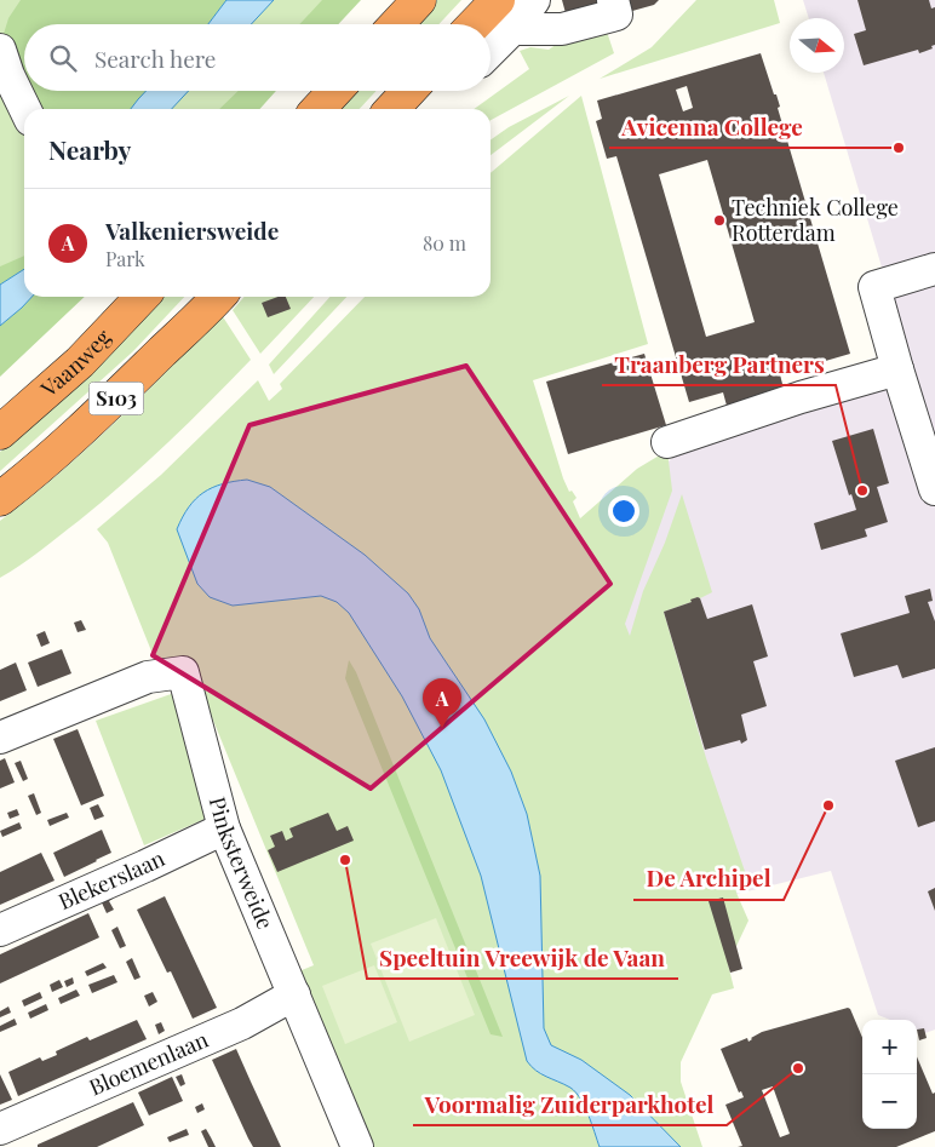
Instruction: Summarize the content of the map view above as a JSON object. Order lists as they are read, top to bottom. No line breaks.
{"streets":{"highway":["Vaanweg","S103"],"street":["Pinksterweide","Blekerslaan","Bloemenlaan"]},"crossings":[["Pinksterweide","Blekerslaan"],["Pinksterweide","Bloemenlaan"]],"places":["Avicenna College","Techniek College Rotterdam","Traanberg Partners","De Archipel","Speeltuin Vreewijk de Vaan","Voormalig Zuiderparkhotel"],"north":"right","page":{"search":"Search here","heading":"Nearby","list":[{"mark":"A","name":"Valkeniersweide","note":"Park","value":"80 m"}],"pins":"A","map_buttons":["+","−"]}}
